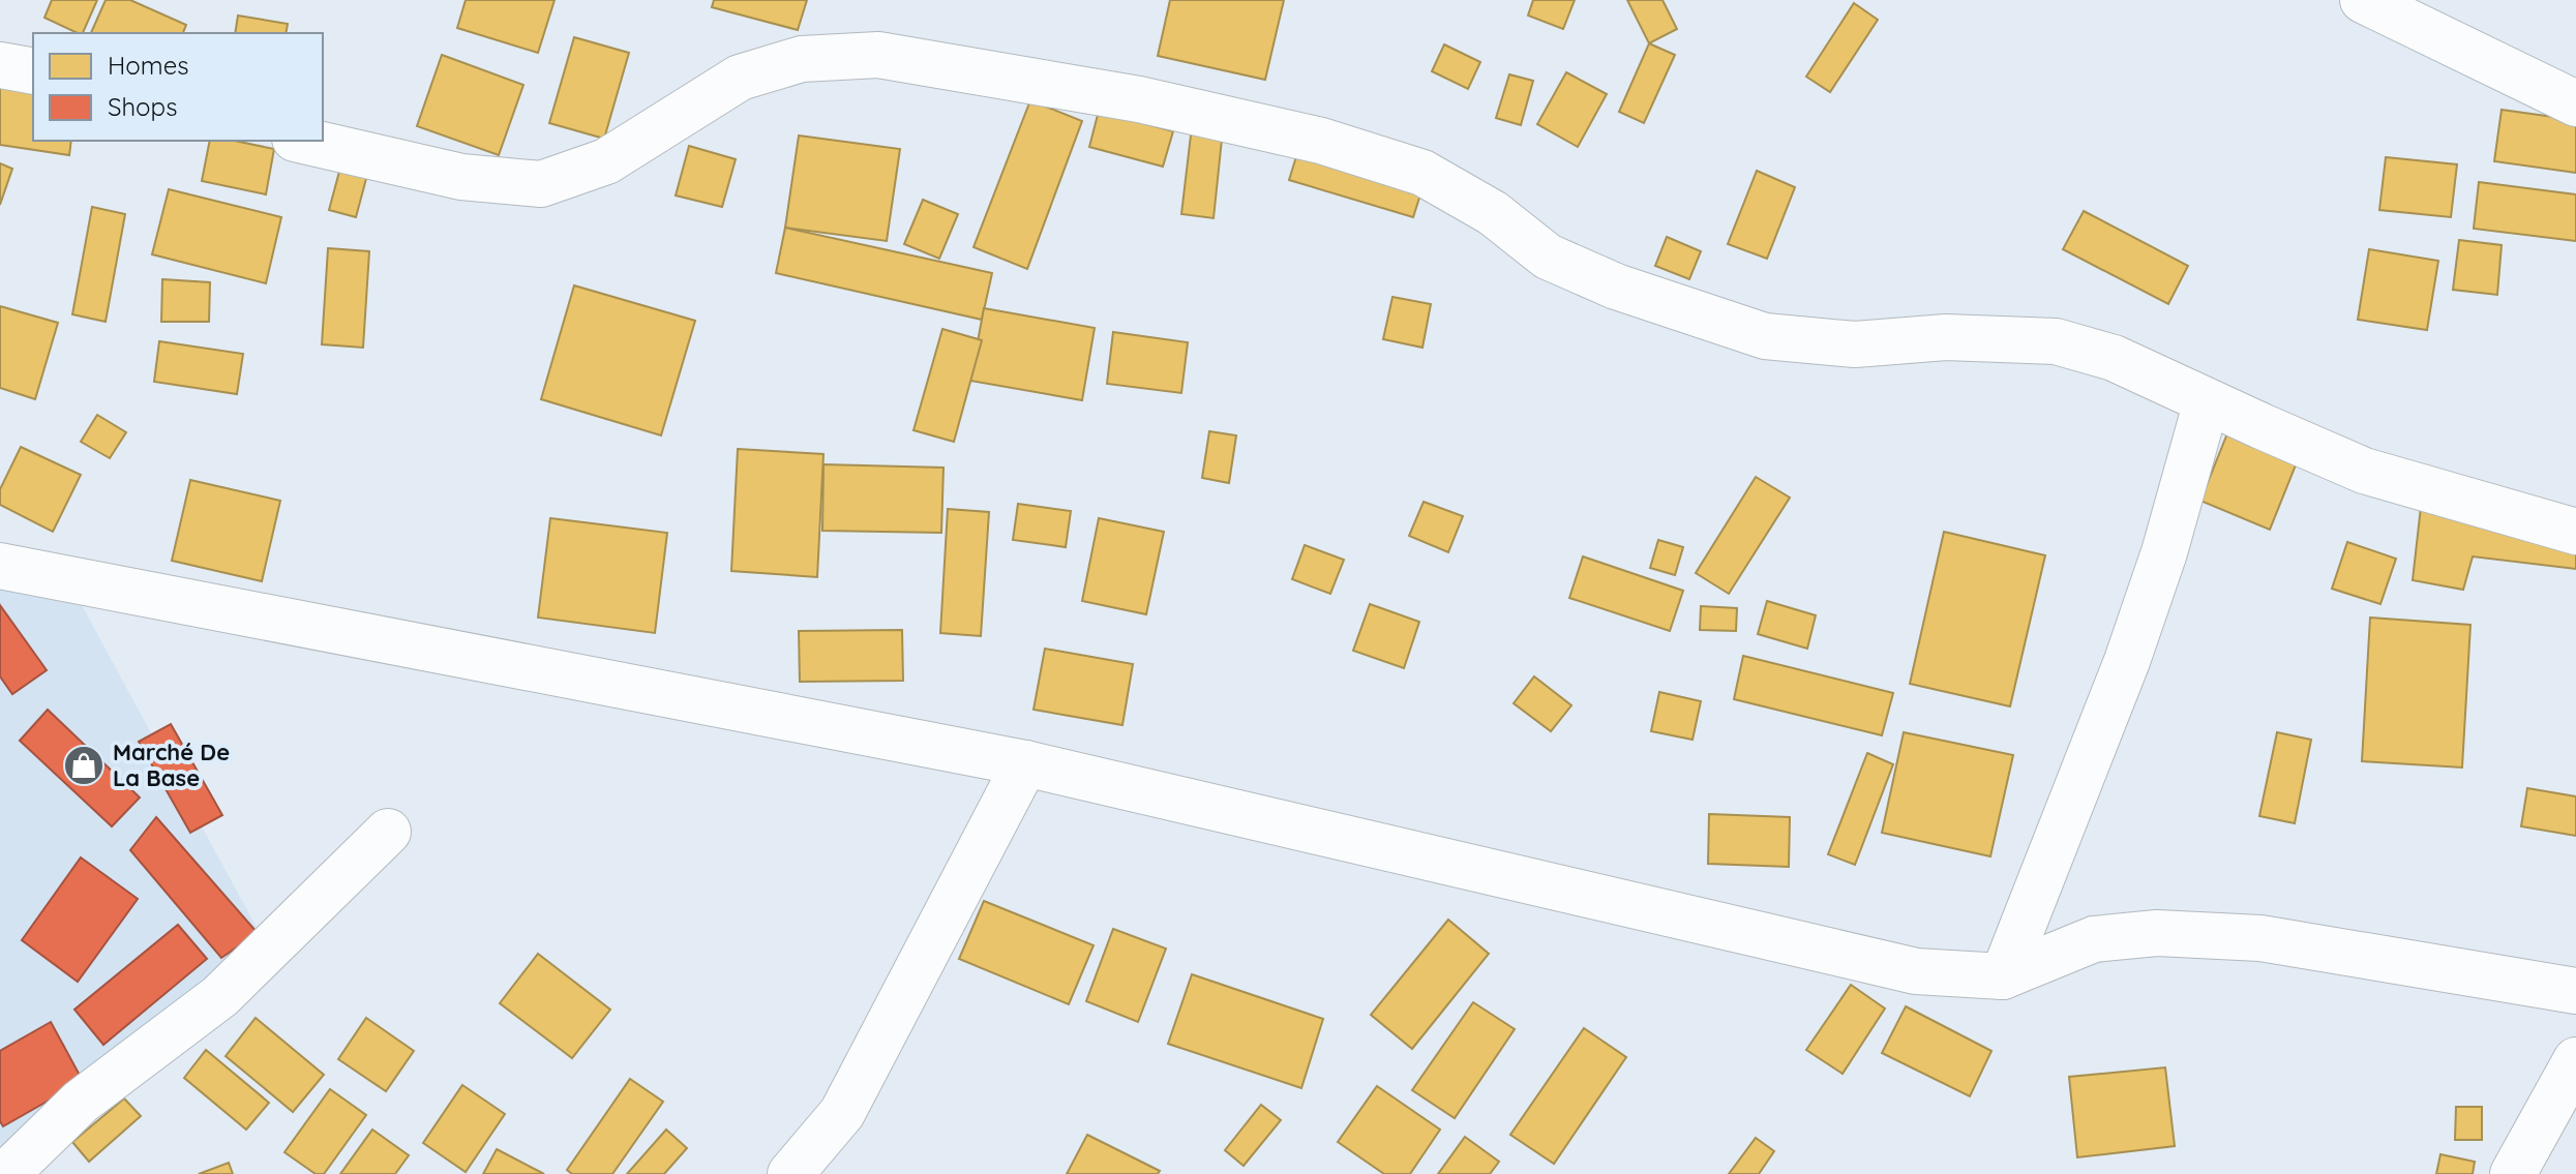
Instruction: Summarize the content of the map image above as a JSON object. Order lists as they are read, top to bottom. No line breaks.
{"places":{"shop":["Marché De La Base"]},"legend":["Homes","Shops"]}
